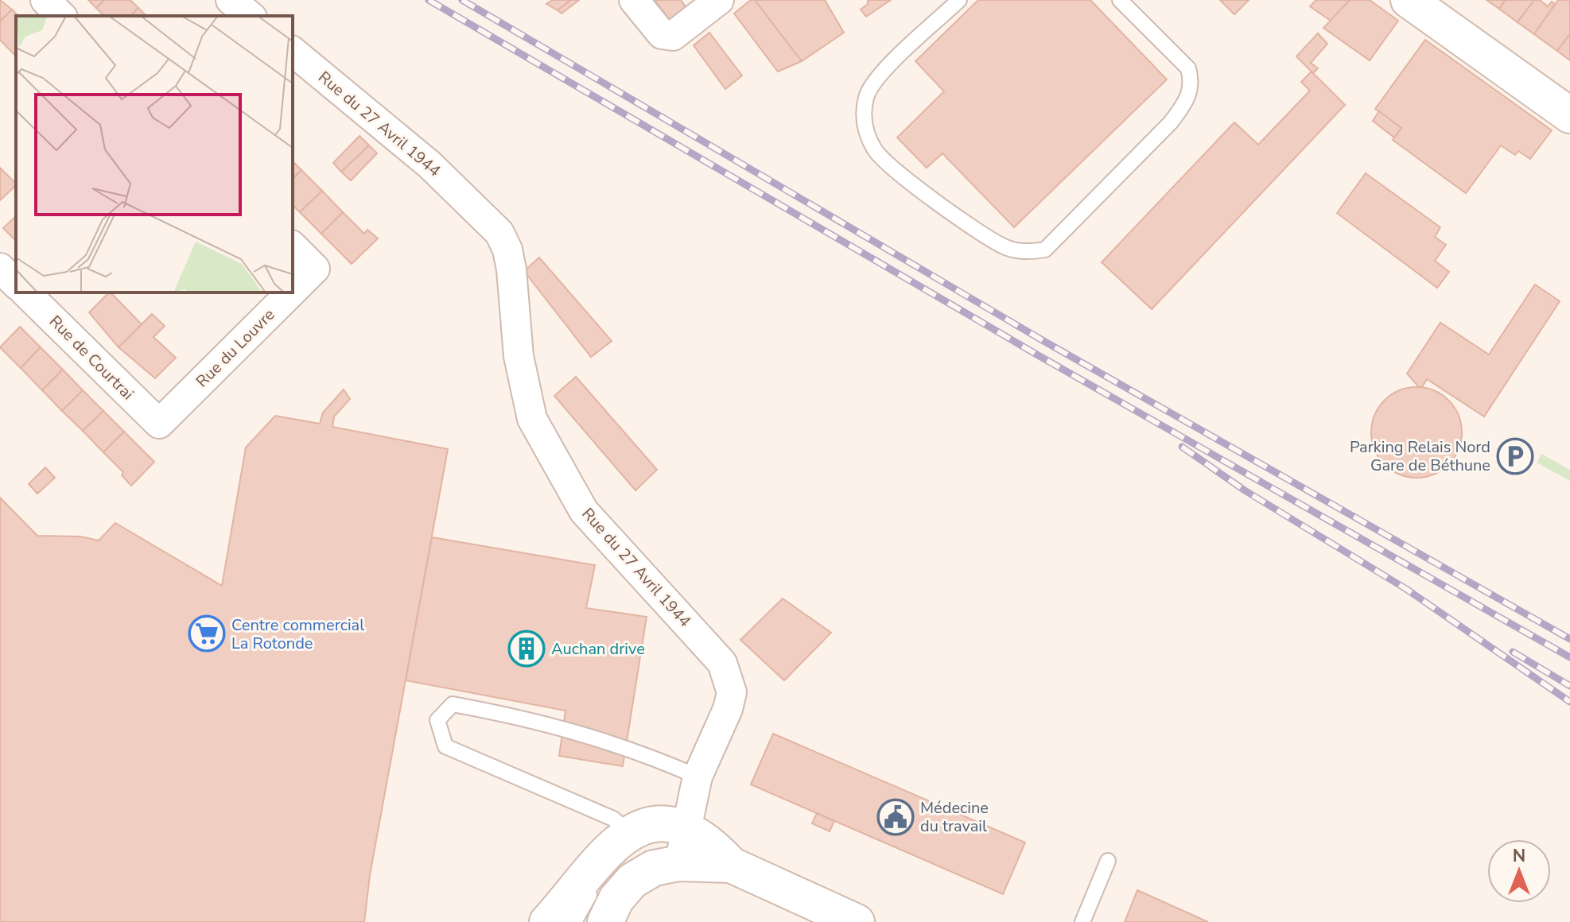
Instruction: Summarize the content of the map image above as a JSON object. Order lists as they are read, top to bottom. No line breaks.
{"streets":{"street":["Rue du 27 Avril 1944","Rue du Louvre","Rue de Courtrai"]},"crossings":[["Rue du Louvre","Rue de Courtrai"]],"places":{"parking":["Parking Relais Nord Gare de Béthune"],"supermarket":["Centre commercial La Rotonde"],"building":["Auchan drive"],"public building":["Médecine du travail"]},"north":"top"}
